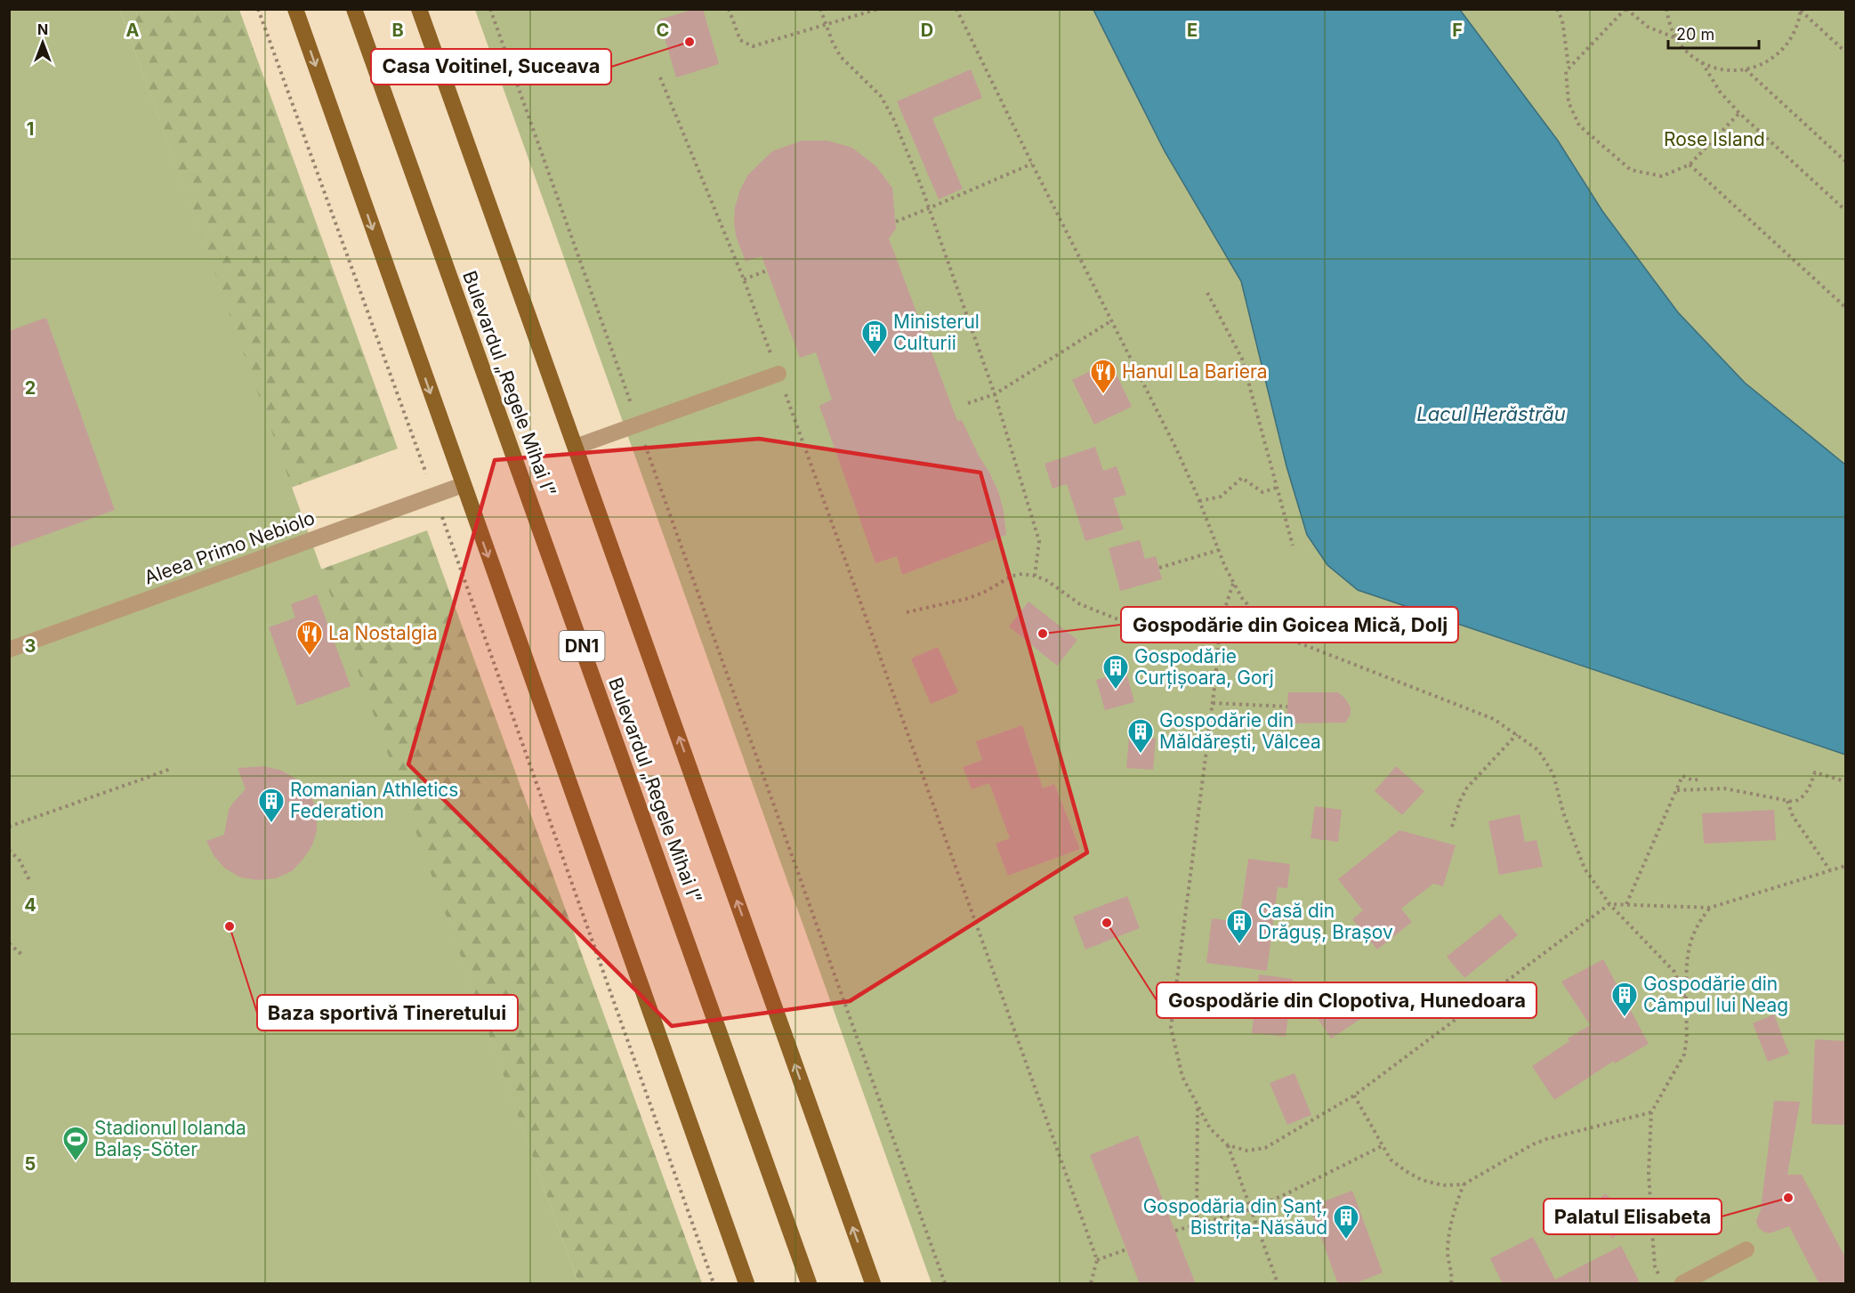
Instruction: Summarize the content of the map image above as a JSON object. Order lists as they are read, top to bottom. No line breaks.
{"streets":{"main road":["Bulevardul „Regele Mihai I”","DN1"],"street":["Aleea Primo Nebiolo"]},"water":["Lacul Herăstrău"],"parks":["Rose Island"],"places":{"other":["Casa Voitinel, Suceava","Gospodărie din Goicea Mică, Dolj","Gospodărie din Clopotiva, Hunedoara","Baza sportivă Tineretului","Palatul Elisabeta"],"building":["Ministerul Culturii","Gospodărie Curțișoara, Gorj","Gospodărie din Măldărești, Vâlcea","Romanian Athletics Federation","Casă din Drăguș, Brașov","Gospodărie din Câmpul lui Neag","Gospodăria din Șanț, Bistrița-Năsăud"],"restaurant":["Hanul La Bariera","La Nostalgia"],"sports":["Stadionul Iolanda Balaș-Söter"]},"scale_bar":"20 m","north":"top","grid":{"columns":["A","B","C","D","E","F"],"rows":["1","2","3","4","5"]}}
